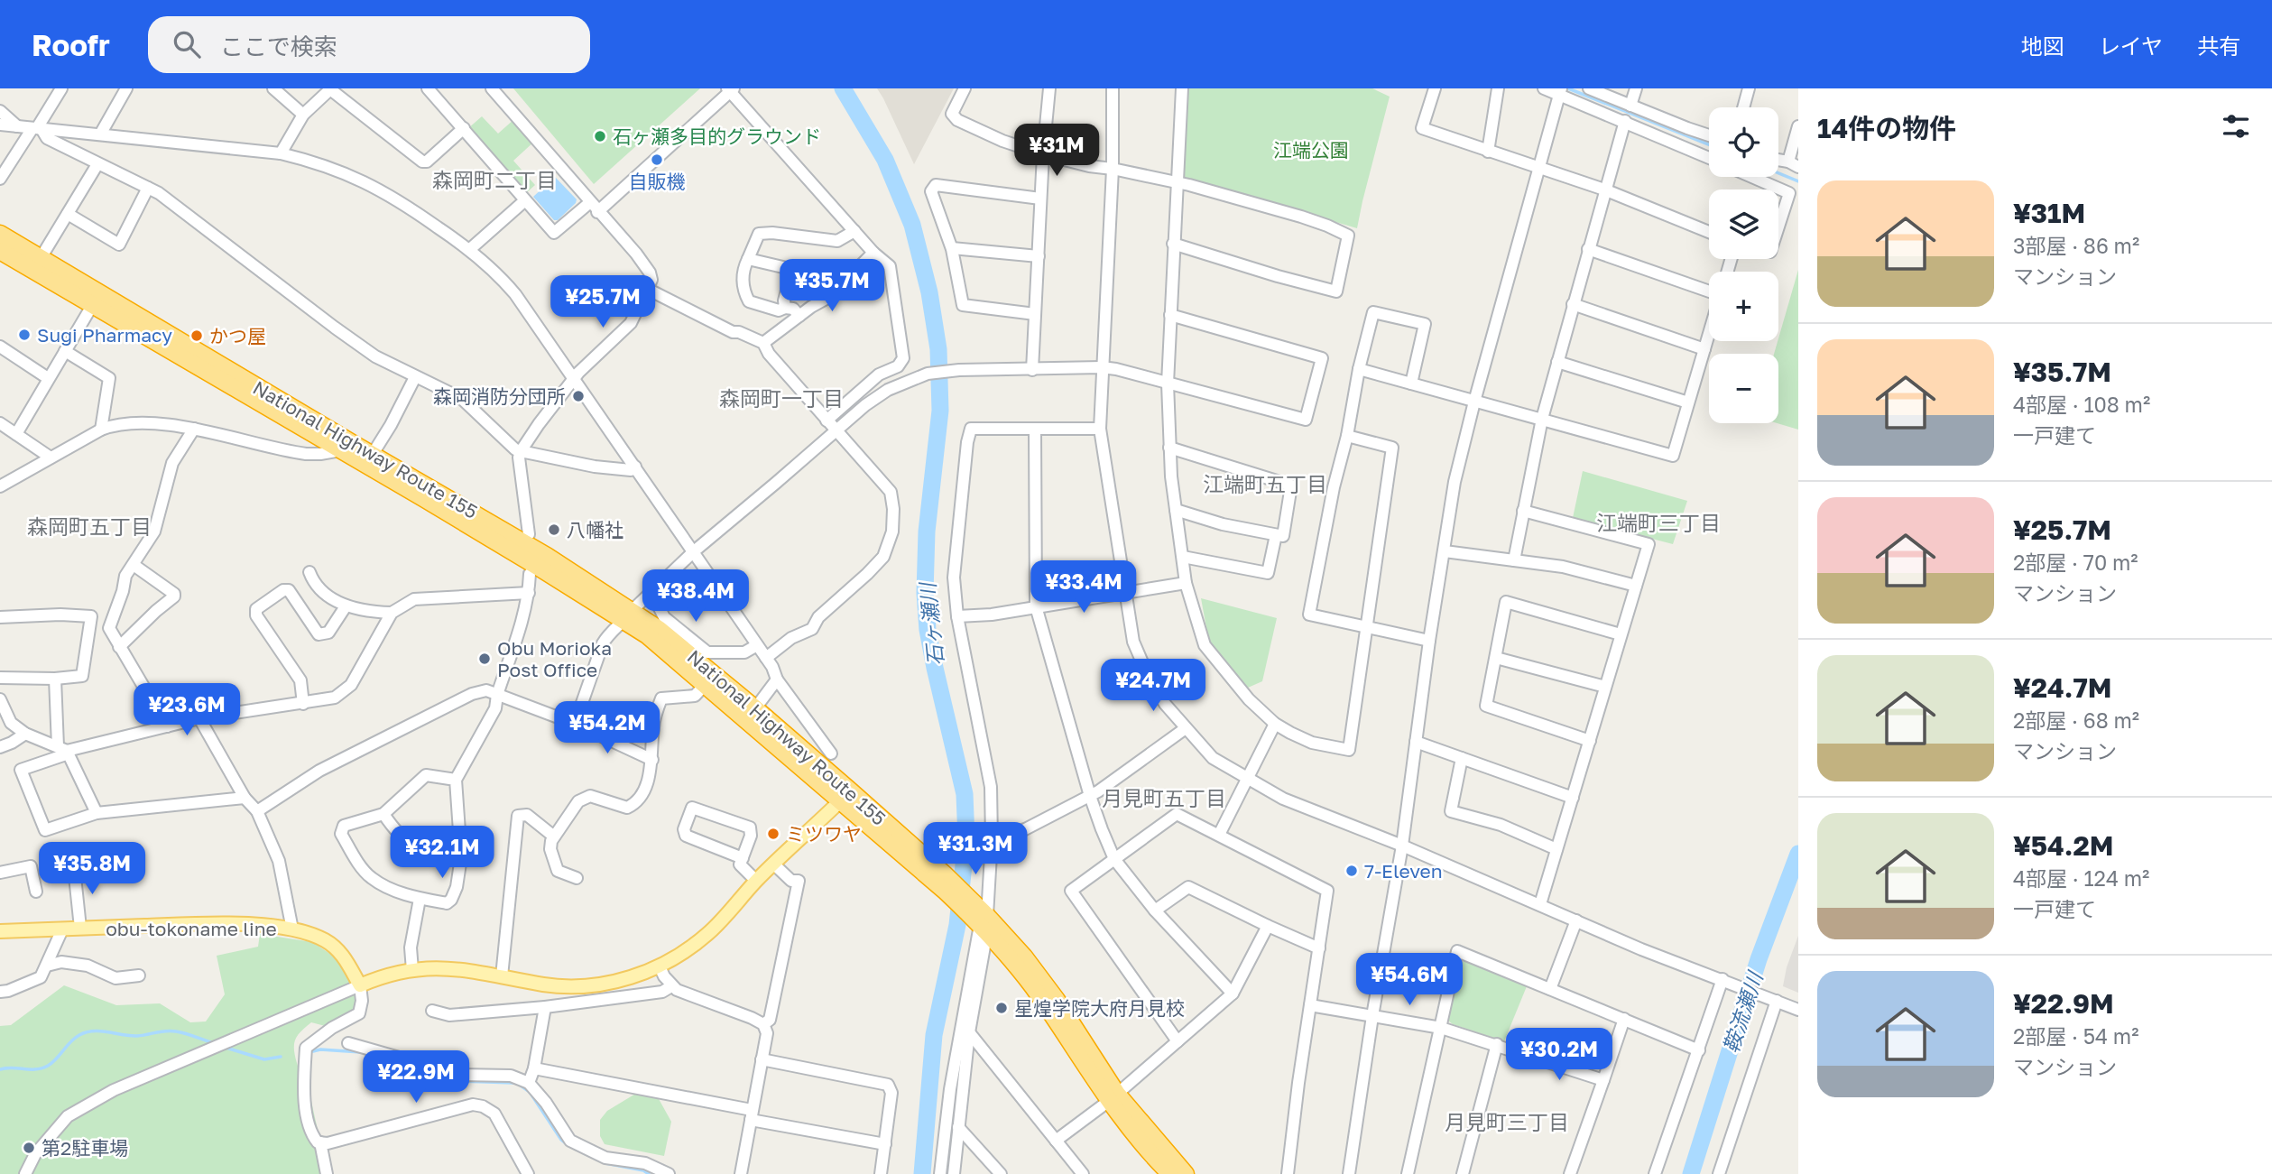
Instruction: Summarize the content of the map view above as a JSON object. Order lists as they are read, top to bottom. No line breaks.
{"streets":{"highway":["National Highway Route 155"],"main road":["obu-tokoname line"]},"districts":["森岡町二丁目","森岡町一丁目","江端町五丁目","江端町三丁目","森岡町五丁目","月見町五丁目","月見町三丁目"],"water":["石ヶ瀬川","鞍流瀬川"],"parks":["江端公園"],"places":["石ヶ瀬多目的グラウンド","自販機","Sugi Pharmacy","かつ屋","森岡消防分団所","八幡社","Obu Morioka Post Office","ミツワヤ","7-Eleven","星煌学院大府月見校","第2駐車場"],"page":{"header":"Roofr","search":"ここで検索","nav":["地図","レイヤ","共有"],"heading":"14件の物件","map_buttons":["+","−"],"price":["¥31M","¥35.7M","¥25.7M","¥33.4M","¥38.4M","¥24.7M","¥23.6M","¥54.2M","¥31.3M","¥32.1M","¥35.8M","¥54.6M","¥30.2M","¥22.9M"],"list":[{"name":"¥31M","note":"3部屋 · 86 m² · マンション"},{"name":"¥35.7M","note":"4部屋 · 108 m² · 一戸建て"},{"name":"¥25.7M","note":"2部屋 · 70 m² · マンション"},{"name":"¥24.7M","note":"2部屋 · 68 m² · マンション"},{"name":"¥54.2M","note":"4部屋 · 124 m² · 一戸建て"},{"name":"¥22.9M","note":"2部屋 · 54 m² · マンション"}]}}
